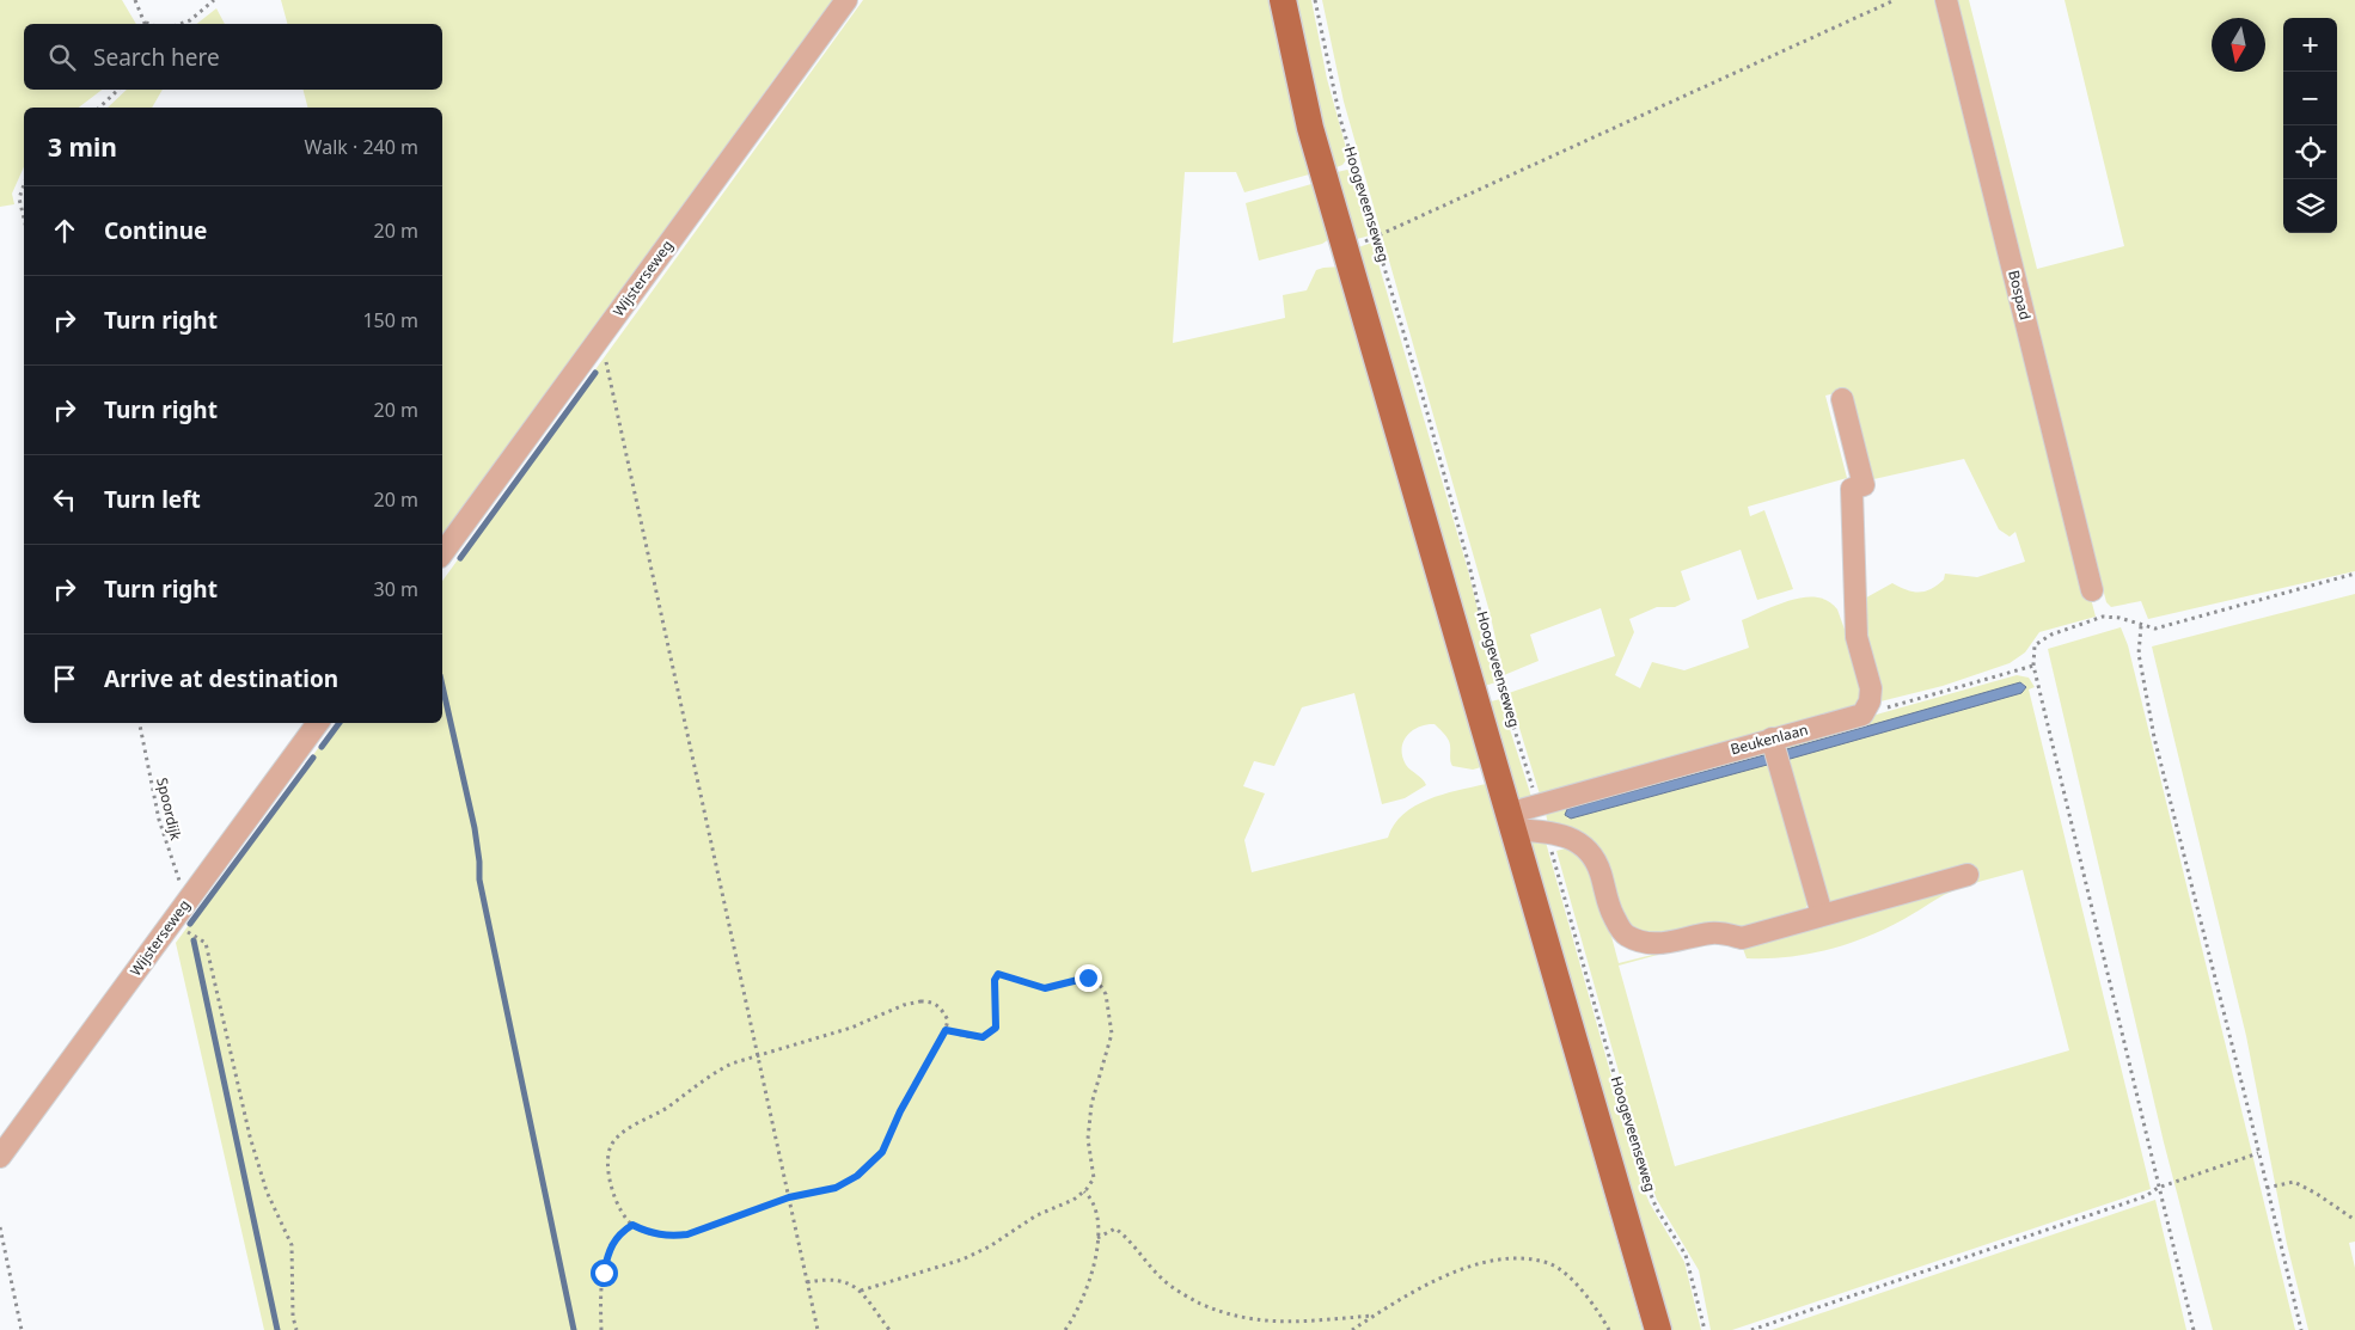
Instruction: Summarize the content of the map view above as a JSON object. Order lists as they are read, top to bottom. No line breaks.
{"streets":{"main road":["Hoogeveenseweg"],"street":["Wijsterseweg","Bospad","Beukenlaan"],"path":["Spoordijk"]},"crossings":[["Hoogeveenseweg","Beukenlaan"],["Wijsterseweg","Spoordijk"]],"north":"bottom","page":{"map_buttons":["+","−"],"search":"Search here","heading":["3 min","Walk · 240 m"],"list":[["Continue","20 m"],["Turn right","150 m"],["Turn right","20 m"],["Turn left","20 m"],["Turn right","30 m"],"Arrive at destination"]}}
